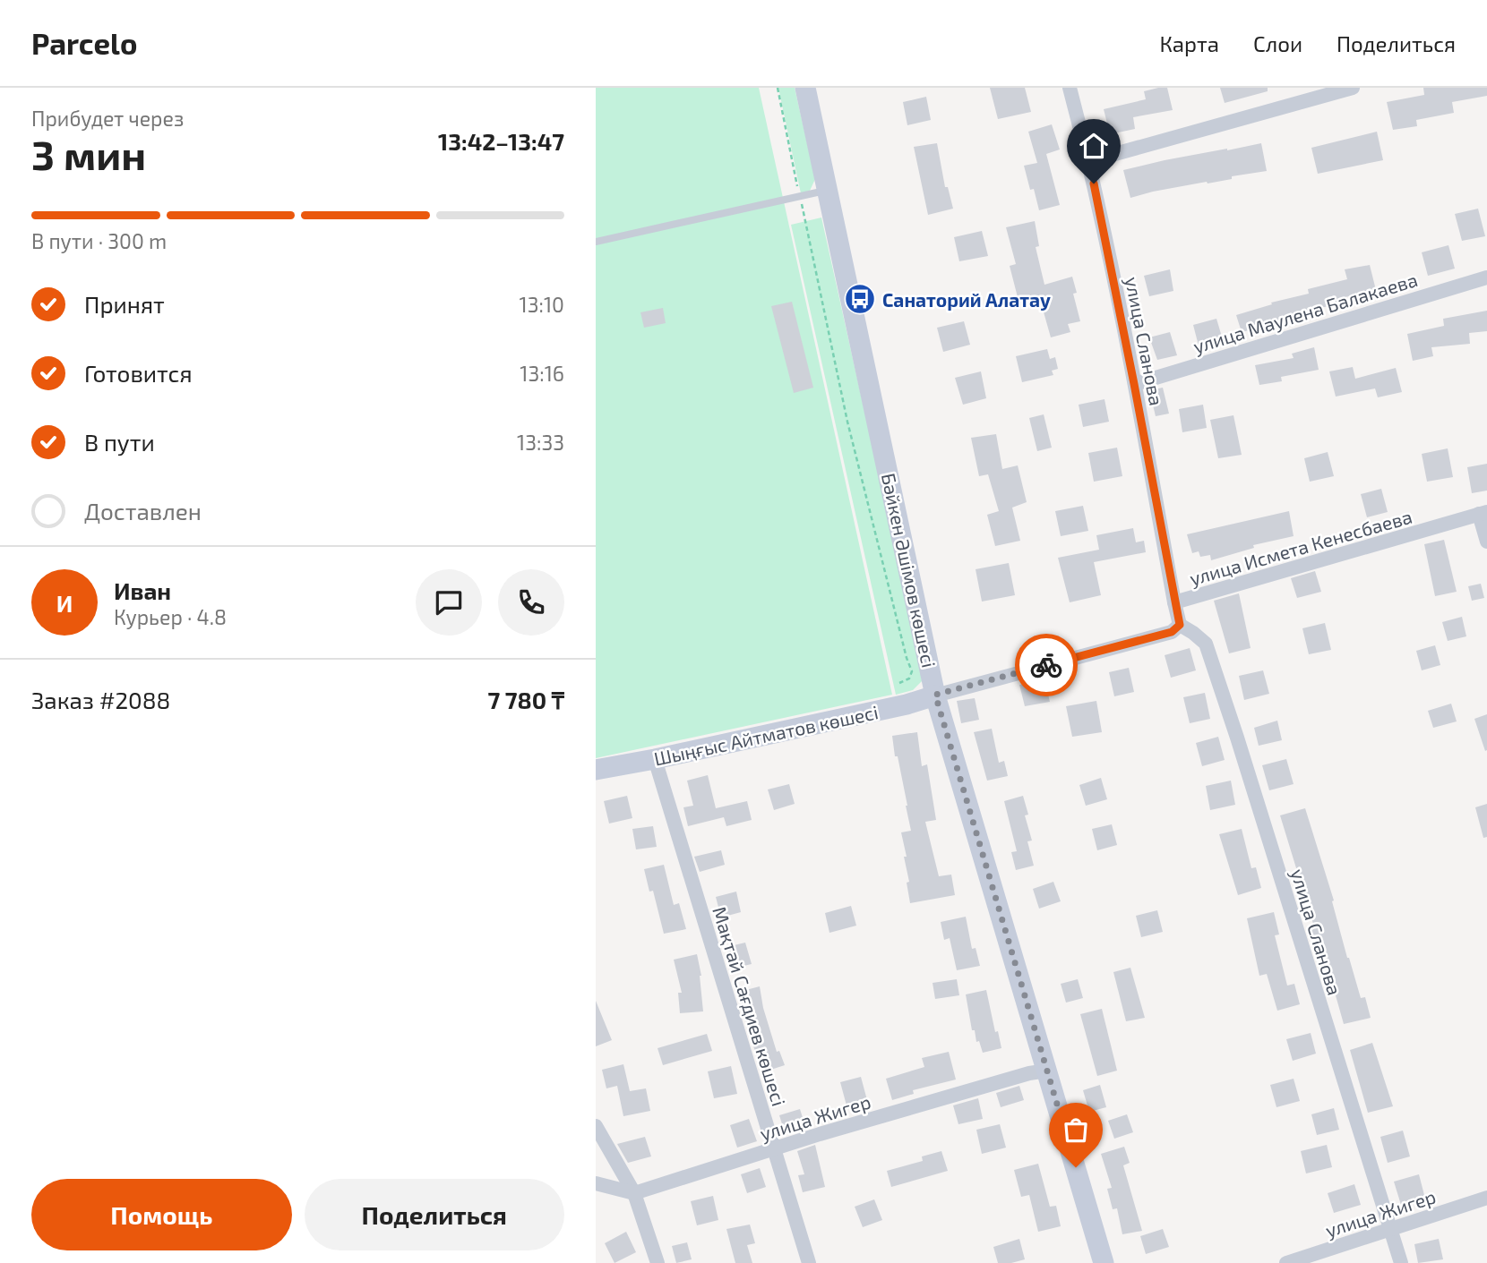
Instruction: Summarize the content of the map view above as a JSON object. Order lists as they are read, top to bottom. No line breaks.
{"streets":{"main road":["Бәйкен Әшімов көшесі","Шыңғыс Айтматов көшесі"],"street":["улица Маулена Балакаева","улица Сланова","улица Исмета Кенесбаева","Мақтай Сағдиев көшесі","улица Жигер"]},"crossings":[["улица Маулена Балакаева","улица Сланова"],["улица Сланова","улица Исмета Кенесбаева"],["улица Сланова","улица Жигер"],["Бәйкен Әшімов көшесі","Шыңғыс Айтматов көшесі"],["Бәйкен Әшімов көшесі","улица Жигер"],["Шыңғыс Айтматов көшесі","Мақтай Сағдиев көшесі"],["Мақтай Сағдиев көшесі","улица Жигер"]],"places":{"bus stop":["Санаторий Алатау"]},"page":{"header":"Parcelo","nav":["Карта","Слои","Поделиться"],"heading":["3 мин","Прибудет через","13:42–13:47"],"panel":["Иван","Курьер · 4.8","Заказ #2088","7 780 ₸"],"bar":"В пути · 300 m","list":[["Принят","13:10"],["Готовится","13:16"],["В пути","13:33"],"Доставлен"],"round":"И","buttons":["Помощь","Поделиться"]}}
